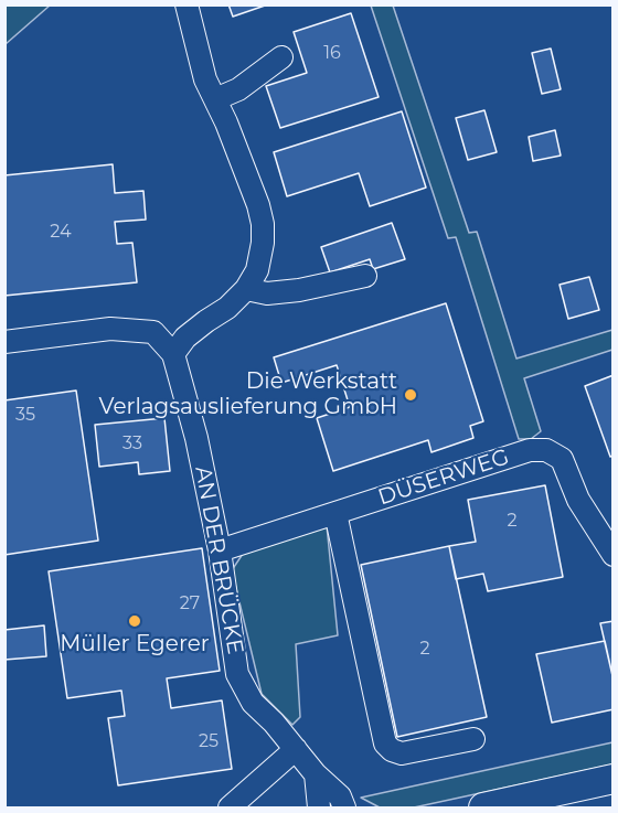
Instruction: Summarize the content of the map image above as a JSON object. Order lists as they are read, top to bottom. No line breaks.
{"streets":{"street":["DÜSERWEG","AN DER BRÜCKE"]},"crossings":[["DÜSERWEG","AN DER BRÜCKE"]],"places":["Die Werkstatt Verlagsauslieferung GmbH","Müller Egerer"],"house_numbers":["16","24","35","33","2","27","2","25"]}
